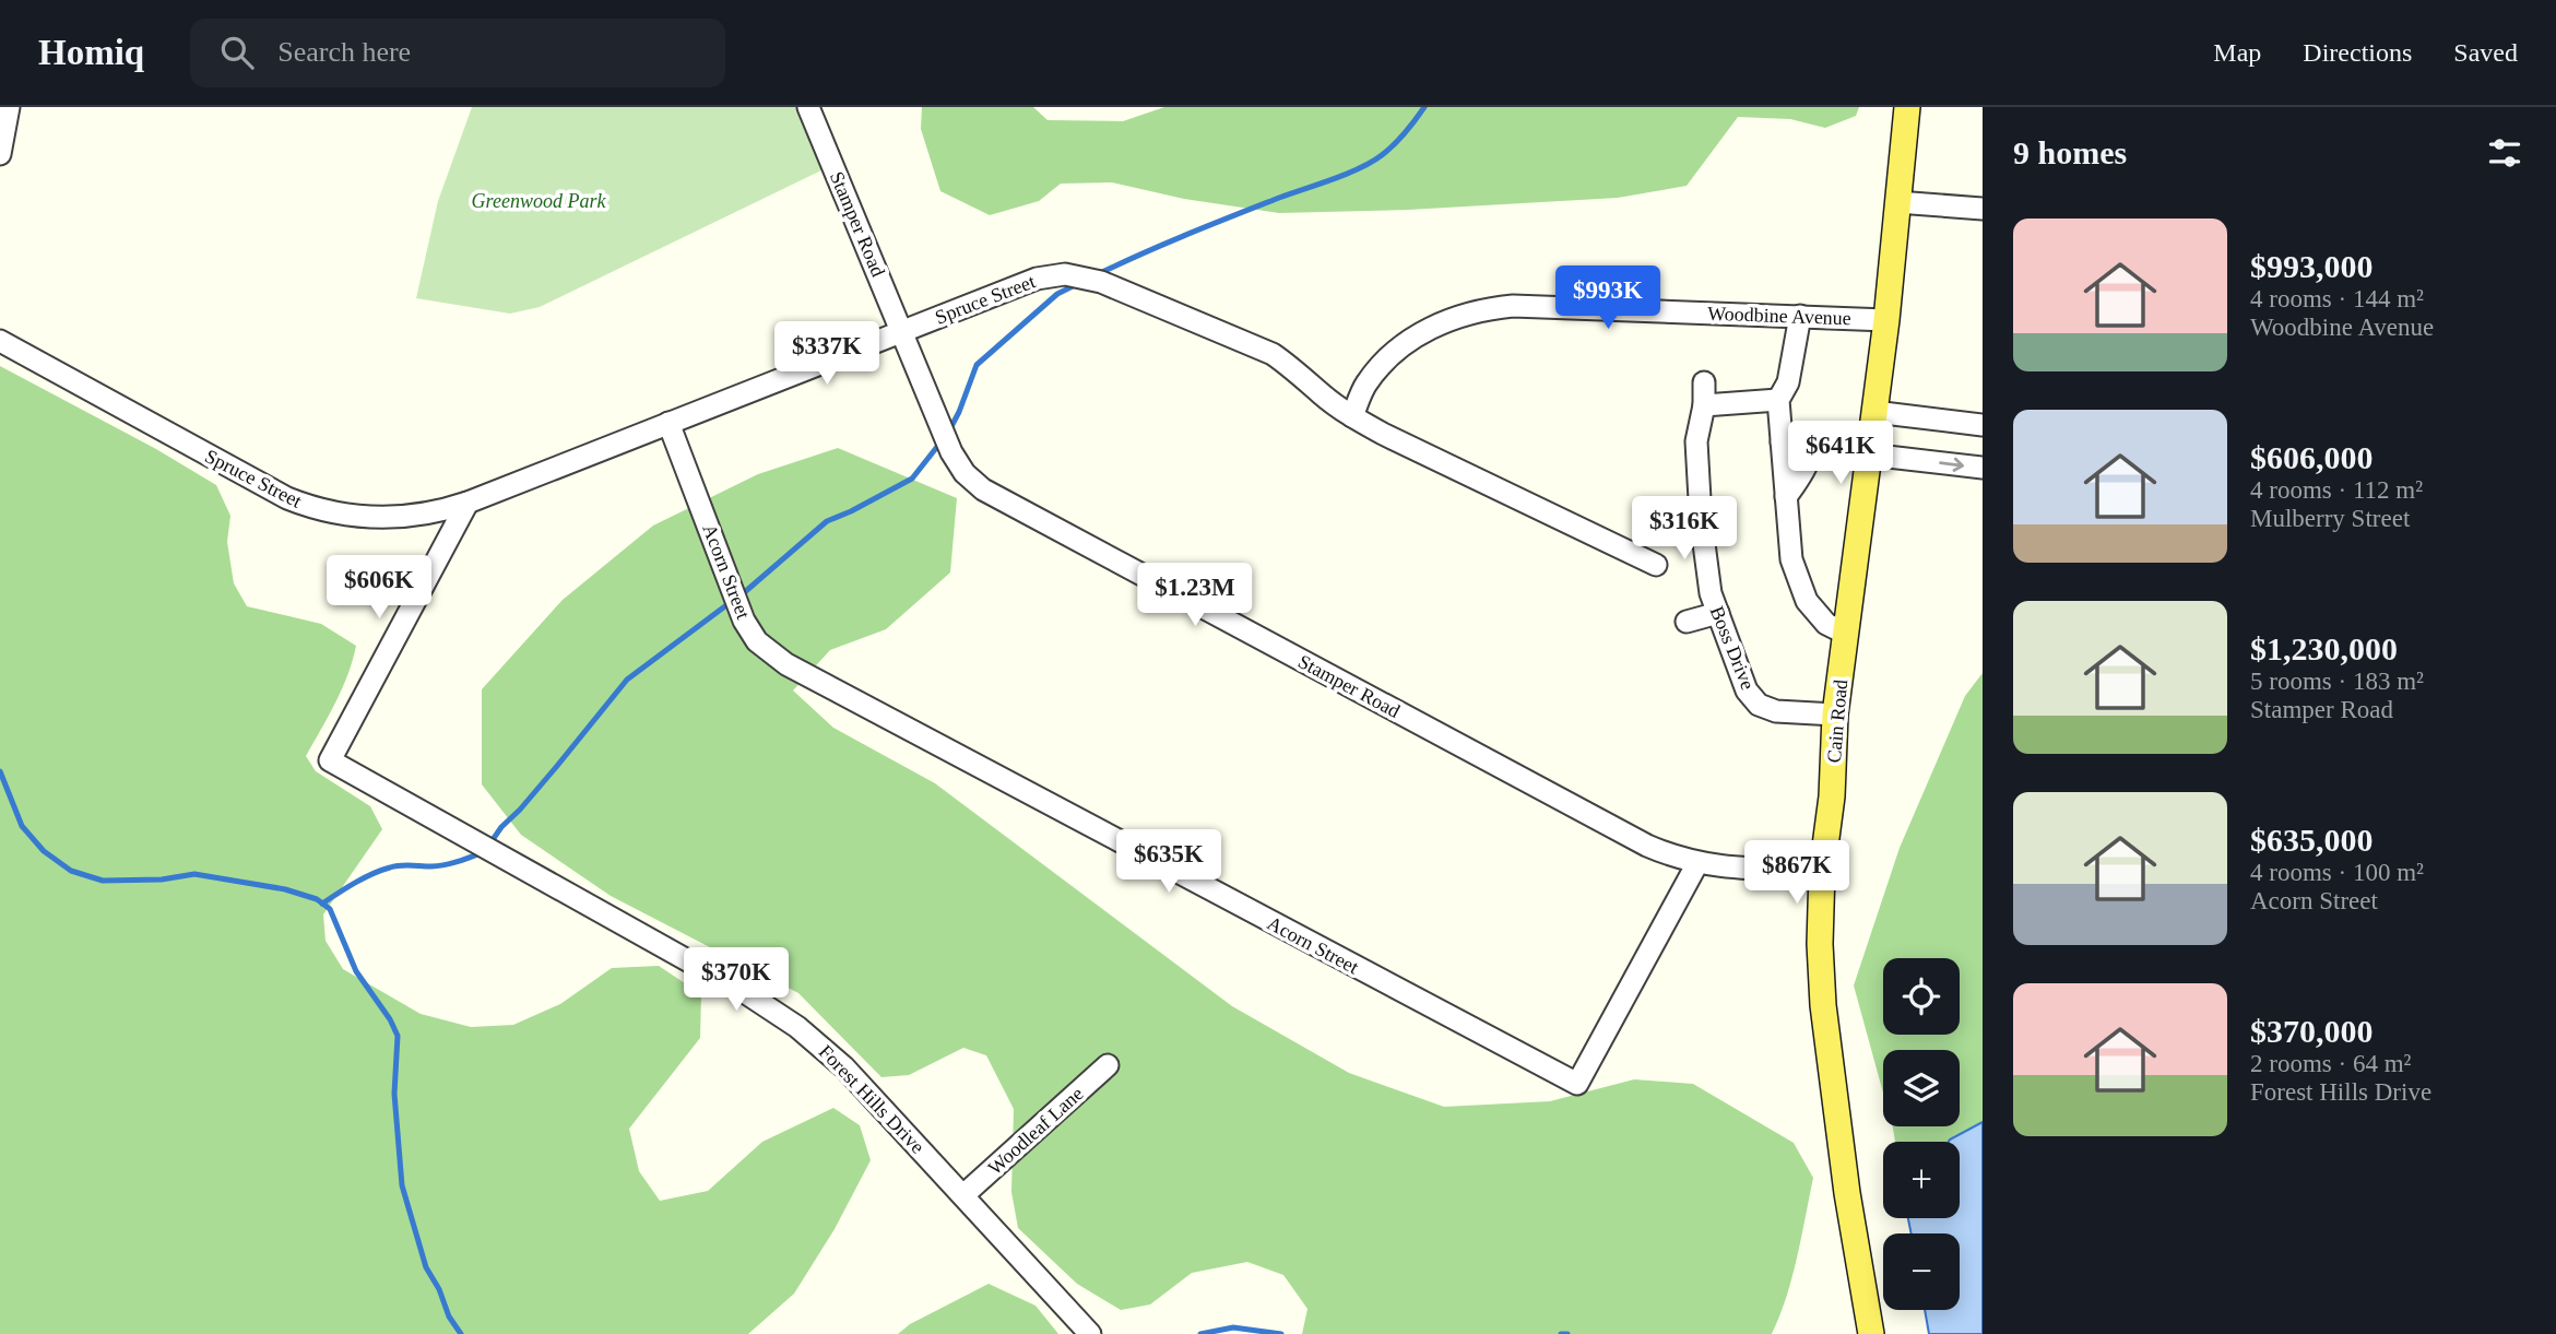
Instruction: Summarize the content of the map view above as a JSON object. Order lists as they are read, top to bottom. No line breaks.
{"streets":{"main road":["Cain Road"],"street":["Stamper Road","Spruce Street","Woodbine Avenue","Acorn Street","Boss Drive","Forest Hills Drive","Woodleaf Lane"]},"crossings":[["Stamper Road","Spruce Street"],["Stamper Road","Acorn Street"],["Stamper Road","Cain Road"],["Spruce Street","Woodbine Avenue"],["Spruce Street","Acorn Street"],["Spruce Street","Forest Hills Drive"],["Woodbine Avenue","Cain Road"],["Boss Drive","Cain Road"],["Forest Hills Drive","Woodleaf Lane"]],"parks":["Greenwood Park"],"page":{"header":"Homiq","search":"Search here","nav":["Map","Directions","Saved"],"heading":"9 homes","list":[{"name":"$993,000","note":"4 rooms · 144 m² · Woodbine Avenue"},{"name":"$606,000","note":"4 rooms · 112 m² · Mulberry Street"},{"name":"$1,230,000","note":"5 rooms · 183 m² · Stamper Road"},{"name":"$635,000","note":"4 rooms · 100 m² · Acorn Street"},{"name":"$370,000","note":"2 rooms · 64 m² · Forest Hills Drive"}],"price":["$993K","$337K","$641K","$316K","$606K","$1.23M","$635K","$867K","$370K"],"map_buttons":["+","−"]}}
